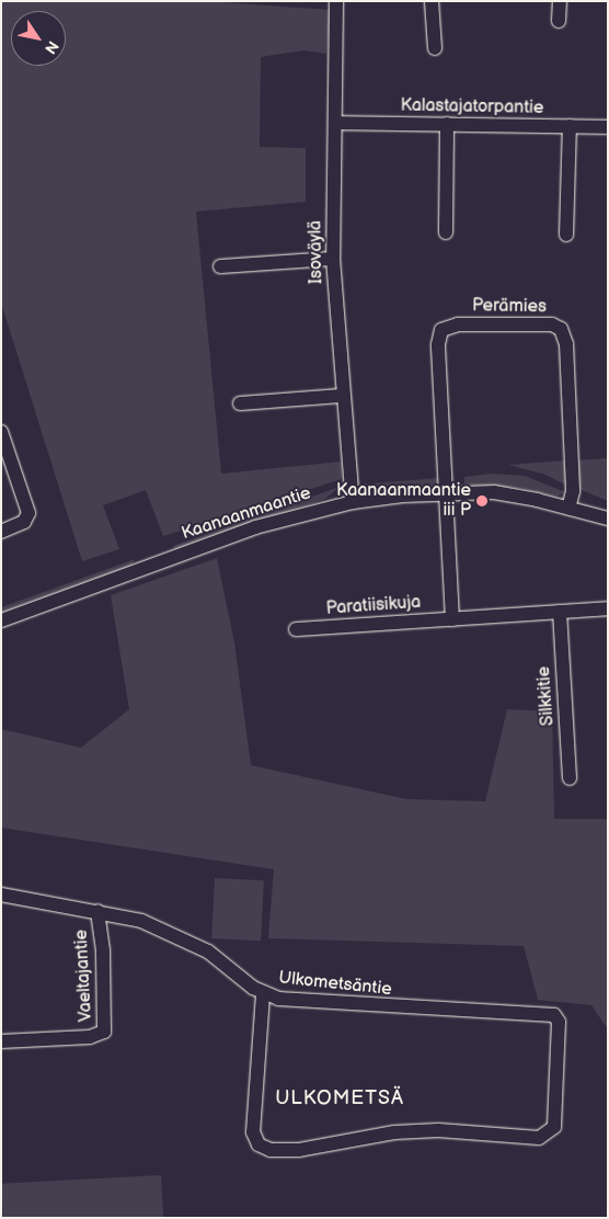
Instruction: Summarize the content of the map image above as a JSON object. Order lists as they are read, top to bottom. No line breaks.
{"streets":{"street":["Kalastajatorpantie","Isoväylä","Perämies","Kaanaanmaantie","Paratiisikuja","Silkkitie","Vaeltajantie","Ulkometsäntie"]},"crossings":[["Kalastajatorpantie","Isoväylä"],["Isoväylä","Kaanaanmaantie"],["Perämies","Kaanaanmaantie"],["Paratiisikuja","Silkkitie"],["Vaeltajantie","Ulkometsäntie"]],"districts":["ULKOMETSÄ"],"places":["Kaanaanmaantie iii P"],"north":"bottom right"}
